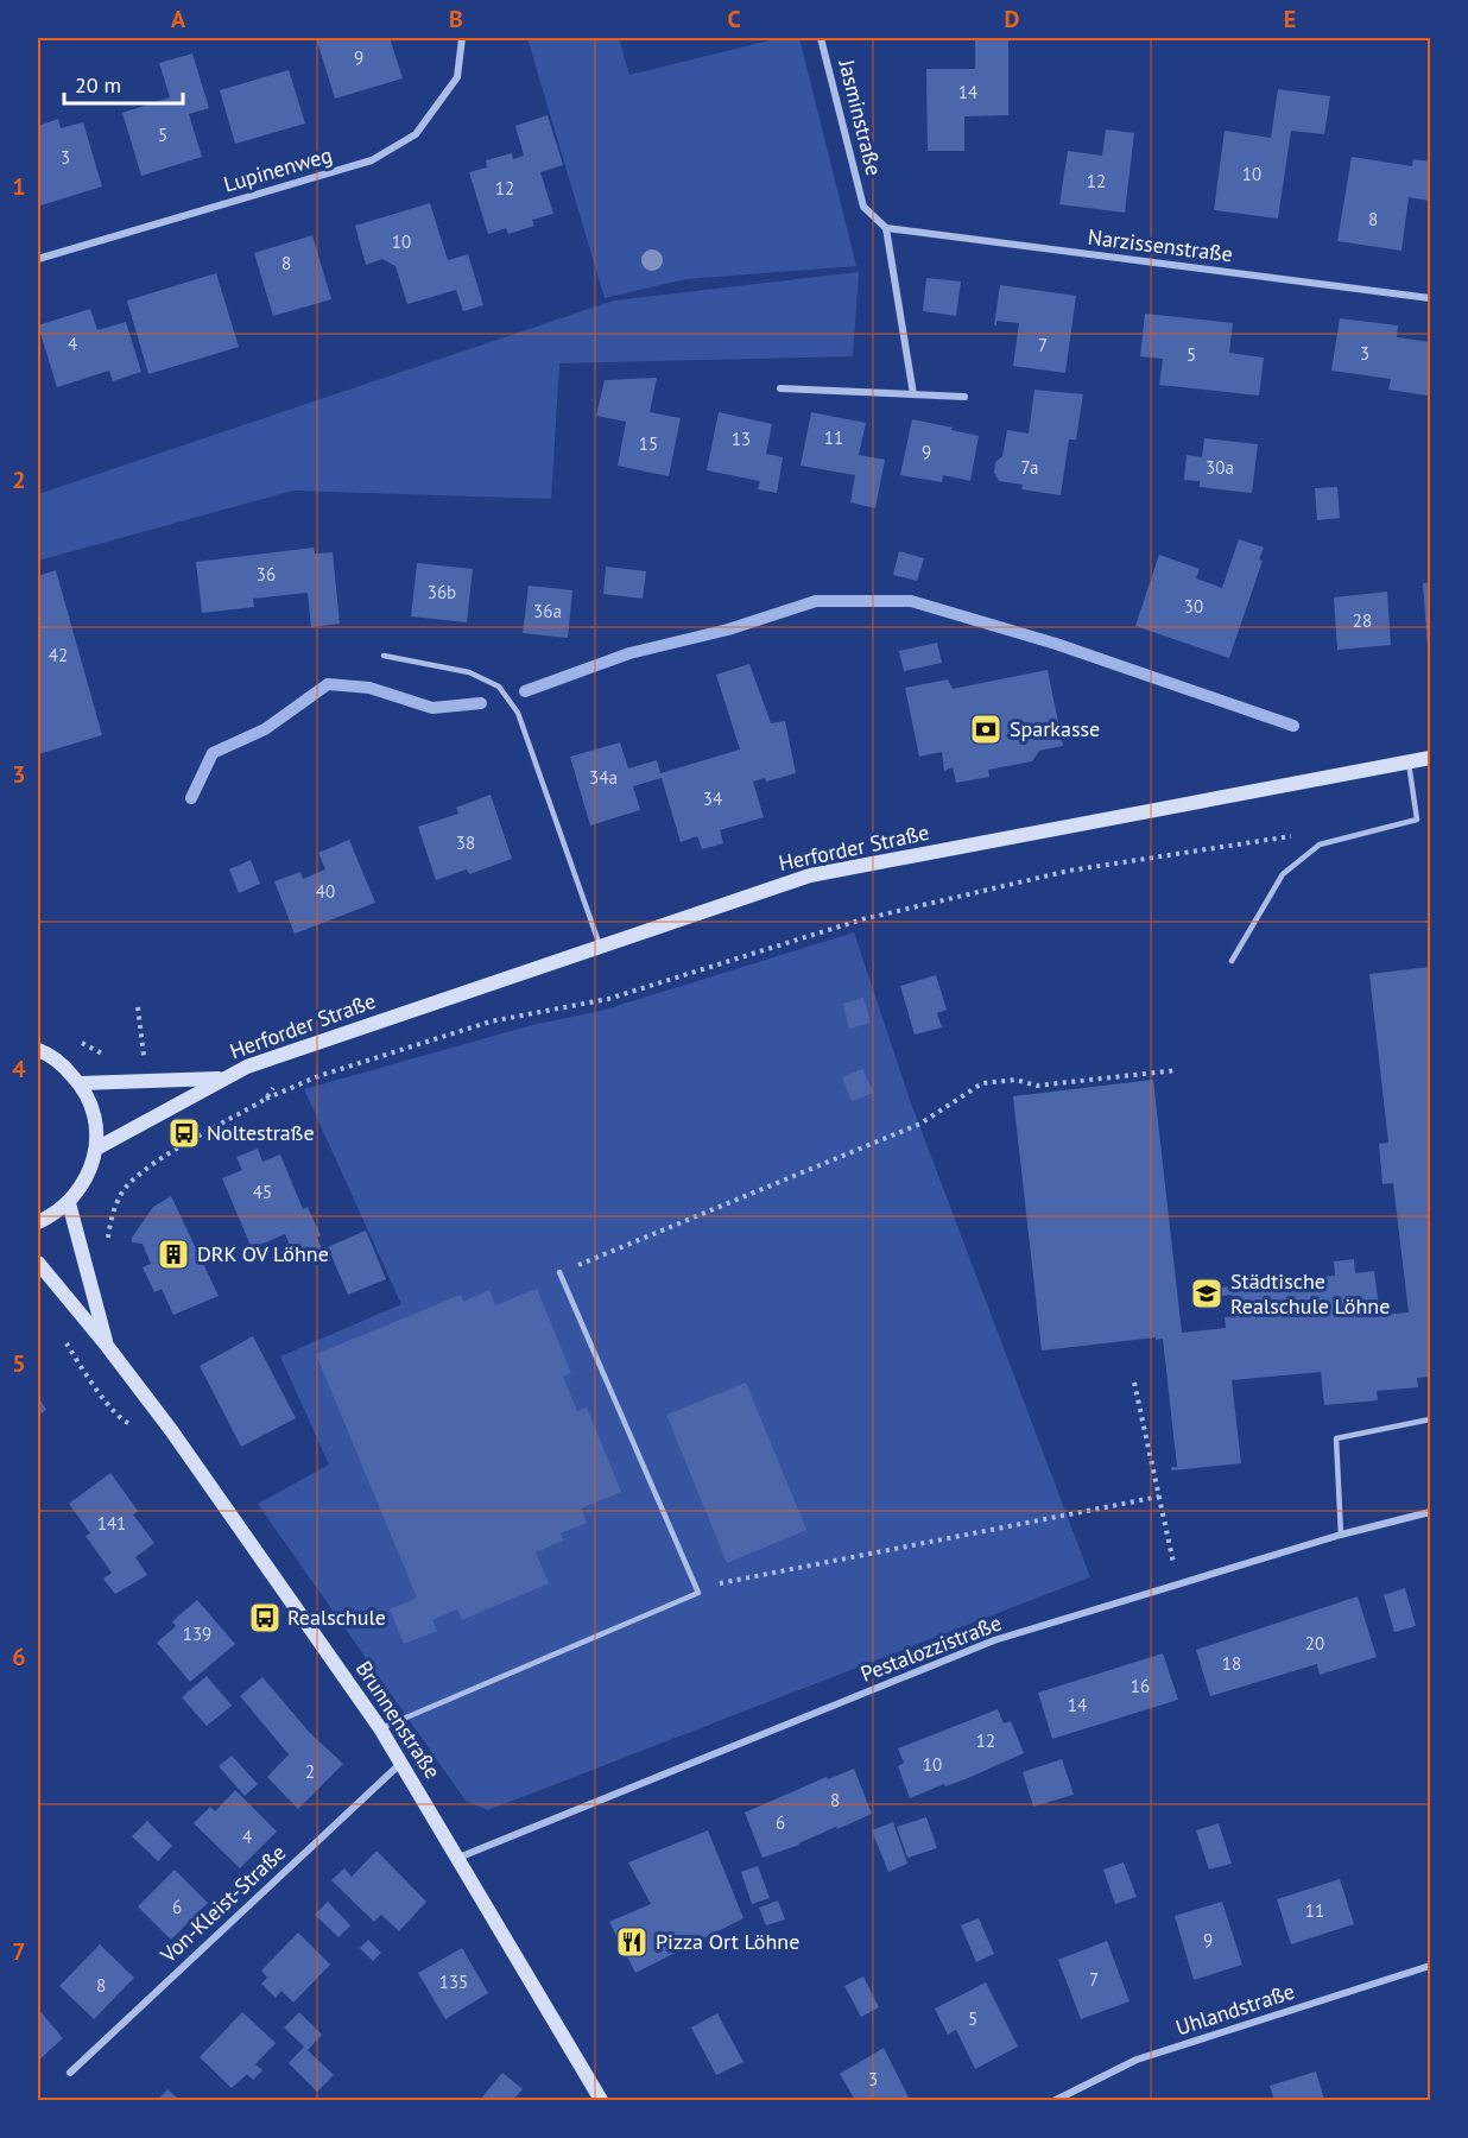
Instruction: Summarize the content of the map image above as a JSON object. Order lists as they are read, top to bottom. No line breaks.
{"streets":{"main road":["Herforder Straße","Brunnenstraße"],"street":["Jasminstraße","Lupinenweg","Narzissenstraße","Pestalozzistraße","Von-Kleist-Straße","Uhlandstraße"]},"crossings":[["Jasminstraße","Narzissenstraße"],["Pestalozzistraße","Brunnenstraße"],["Brunnenstraße","Von-Kleist-Straße"]],"places":{"bank":["Sparkasse"],"bus stop":["Noltestraße","Realschule"],"building":["DRK OV Löhne"],"school or university":["Städtische Realschule Löhne"],"restaurant":["Pizza Ort Löhne"]},"house_numbers":["9","14","5","3","10","12","12","8","10","8","4","7","3","5","11","13","15","9","7a","30a","36","36b","30","36a","28","42","34a","34","38","40","45","141","139","20","18","16","14","12","10","2","8","6","4","6","11","9","7","135","8","5","3"],"scale_bar":"20 m","grid":{"columns":["A","B","C","D","E"],"rows":["1","2","3","4","5","6","7"]}}
